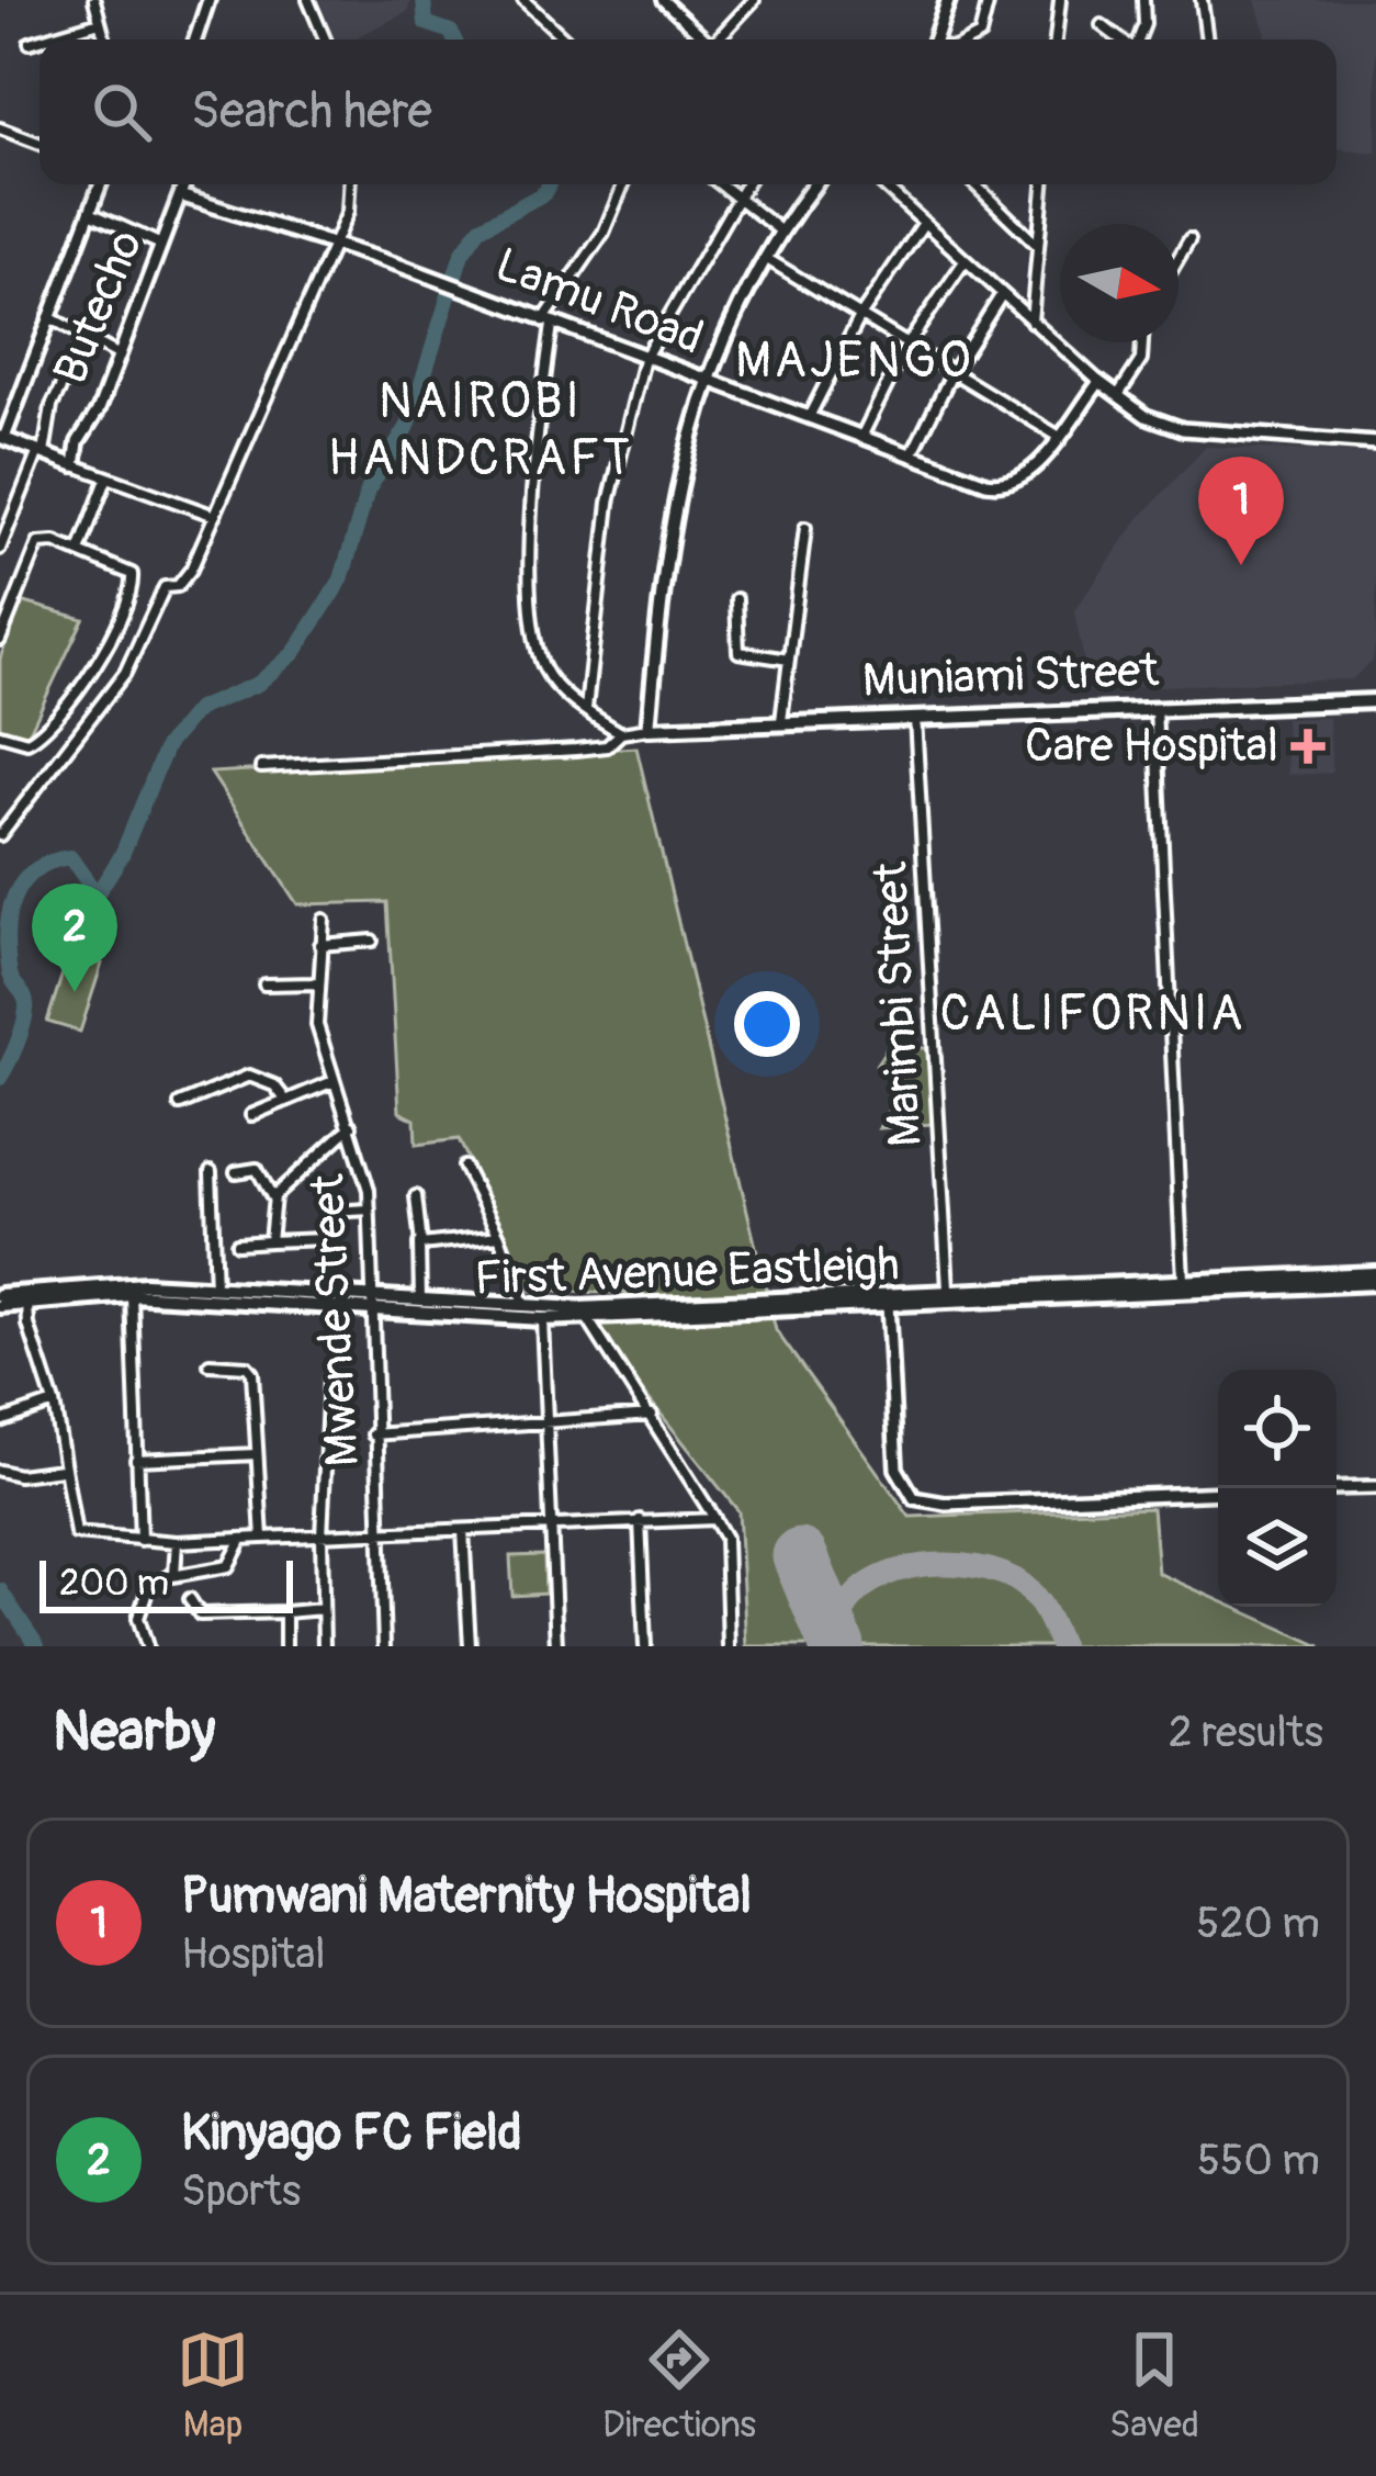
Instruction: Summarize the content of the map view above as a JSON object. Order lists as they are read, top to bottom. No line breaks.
{"streets":{"main road":["Muniami Street","First Avenue Eastleigh"],"street":["Lamu Road","Butecho","Marimbi Street","Mwende Street"]},"crossings":[["Lamu Road","Butecho"],["Muniami Street","Marimbi Street"],["Marimbi Street","First Avenue Eastleigh"],["First Avenue Eastleigh","Mwende Street"]],"districts":["MAJENGO","NAIROBI HANDCRAFT","CALIFORNIA"],"places":{"health":["Care Hospital"]},"scale_bar":"200 m","north":"right","page":{"search":"Search here","pins":["1","2"],"scale":"200 m","heading":["Nearby","2 results"],"list":[{"mark":"1","name":"Pumwani Maternity Hospital","note":"Hospital","value":"520 m"},{"mark":"2","name":"Kinyago FC Field","note":"Sports","value":"550 m"}],"nav":["Map","Directions","Saved"]}}
